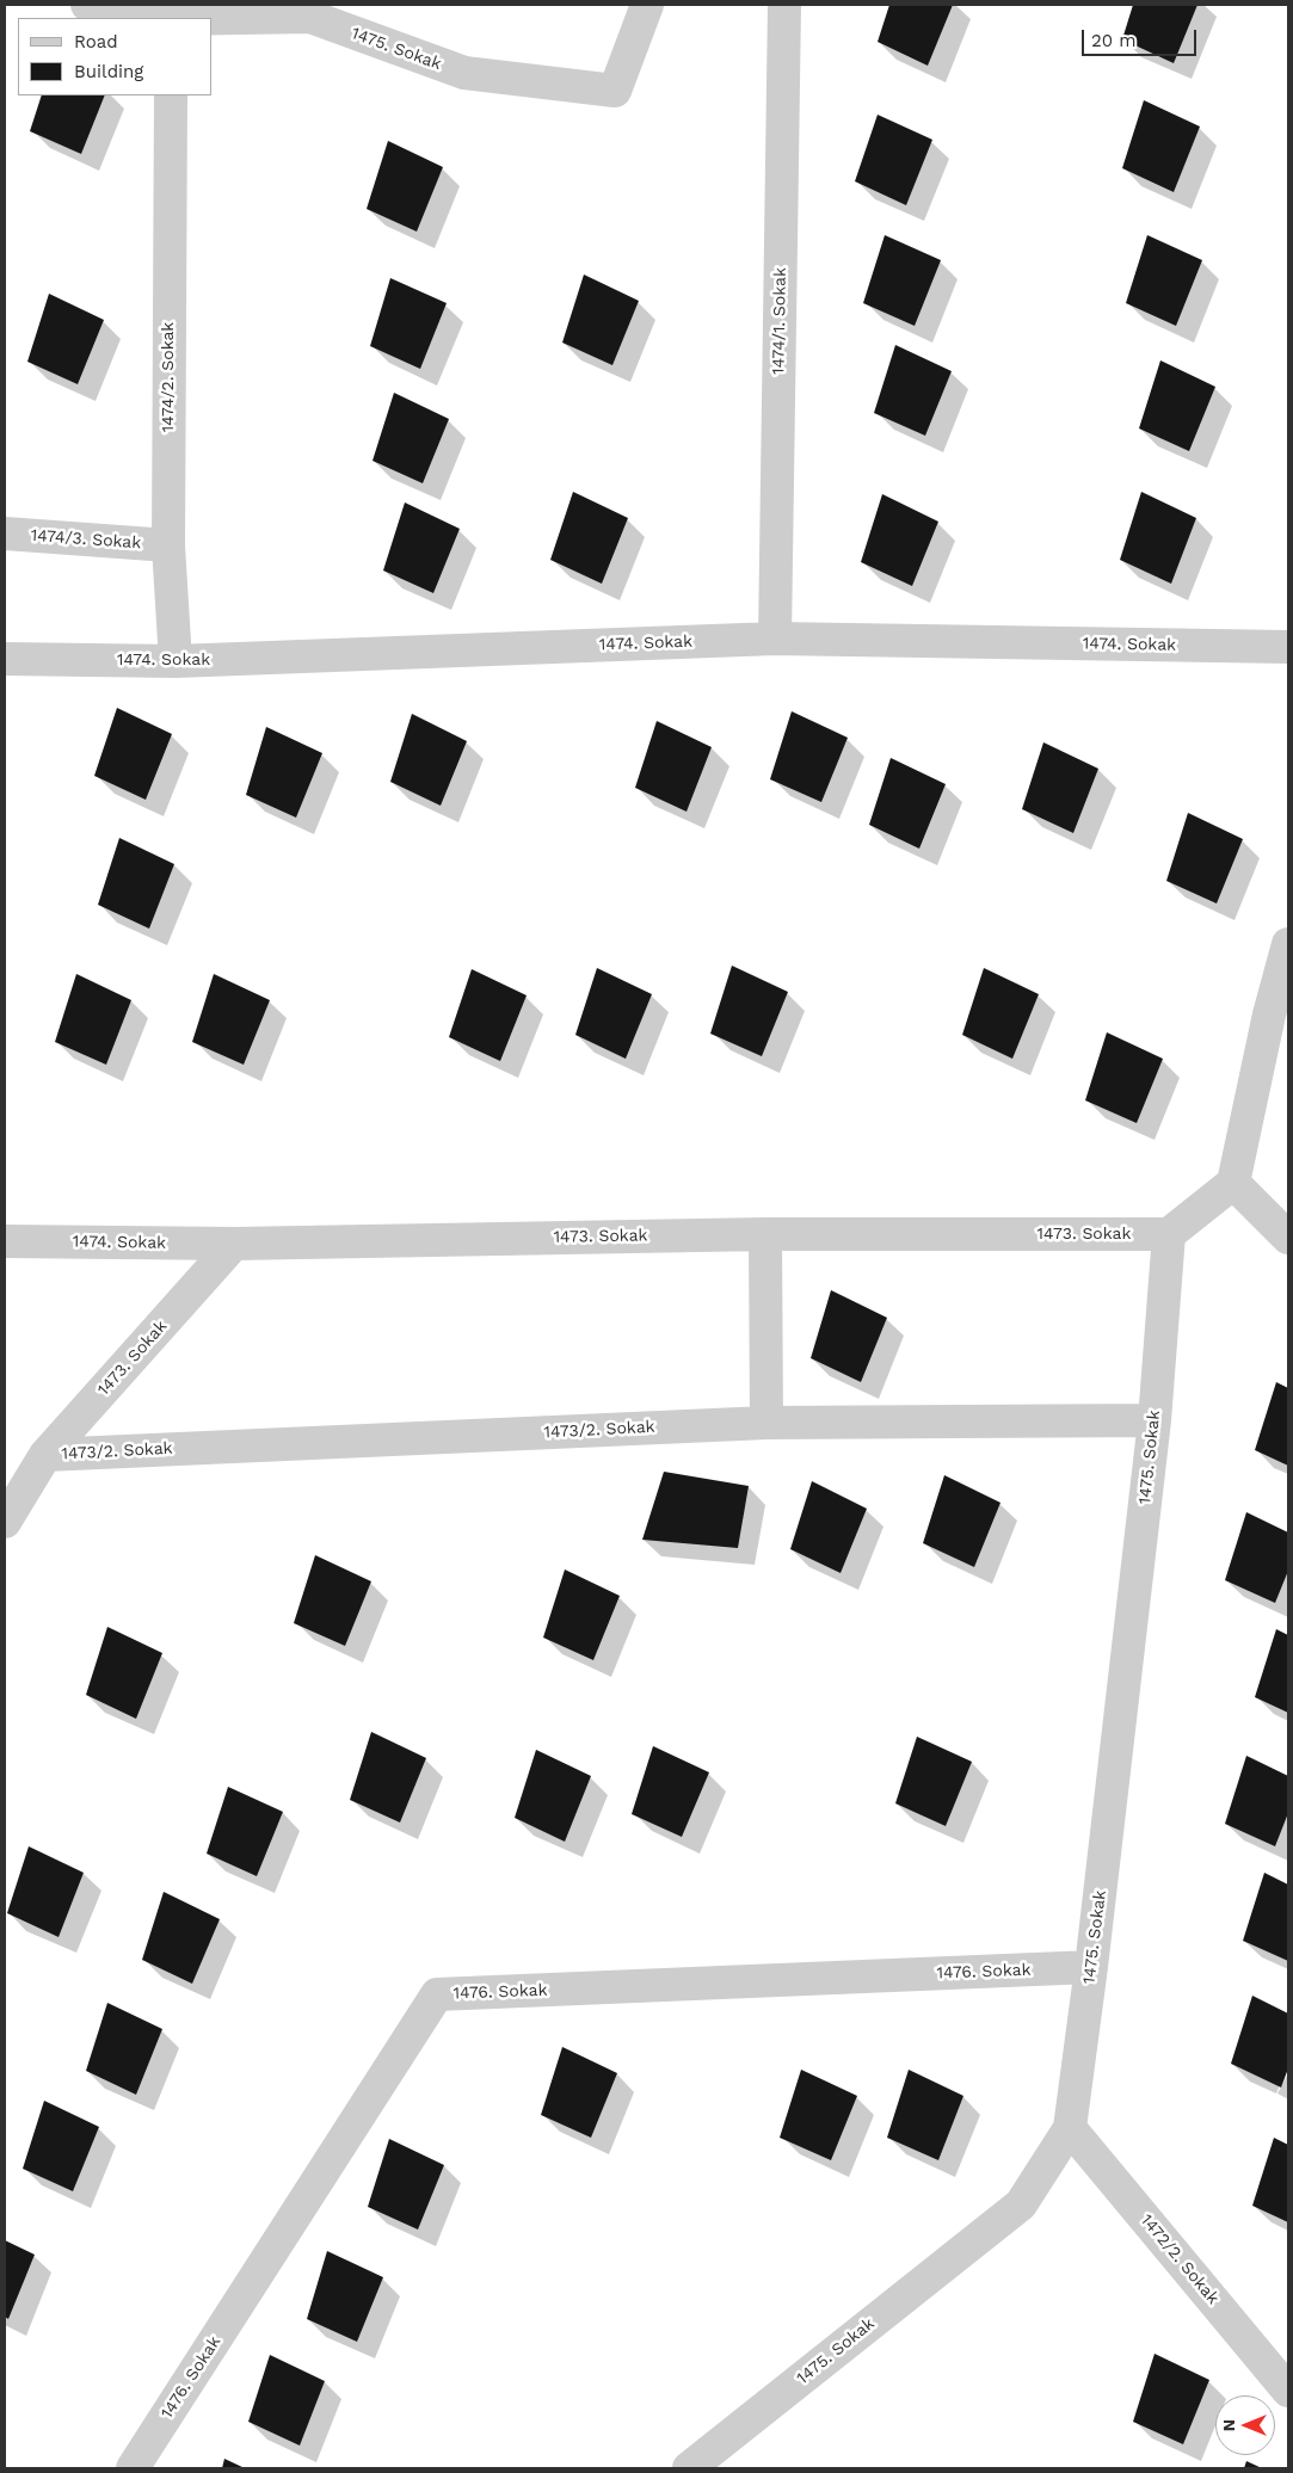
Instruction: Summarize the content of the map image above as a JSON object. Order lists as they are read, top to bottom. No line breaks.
{"streets":{"street":["1475. Sokak","1474/1. Sokak","1474/2. Sokak","1474/3. Sokak","1474. Sokak","1473. Sokak","1473/2. Sokak","1476. Sokak","1472/2. Sokak"]},"crossings":[["1475. Sokak","1473. Sokak"],["1475. Sokak","1473/2. Sokak"],["1475. Sokak","1476. Sokak"],["1475. Sokak","1472/2. Sokak"],["1474/1. Sokak","1474. Sokak"],["1474/2. Sokak","1474/3. Sokak"],["1474/2. Sokak","1474. Sokak"],["1474. Sokak","1473. Sokak"],["1473. Sokak","1473/2. Sokak"]],"legend":["Road","Building"],"scale_bar":"20 m","north":"left"}
